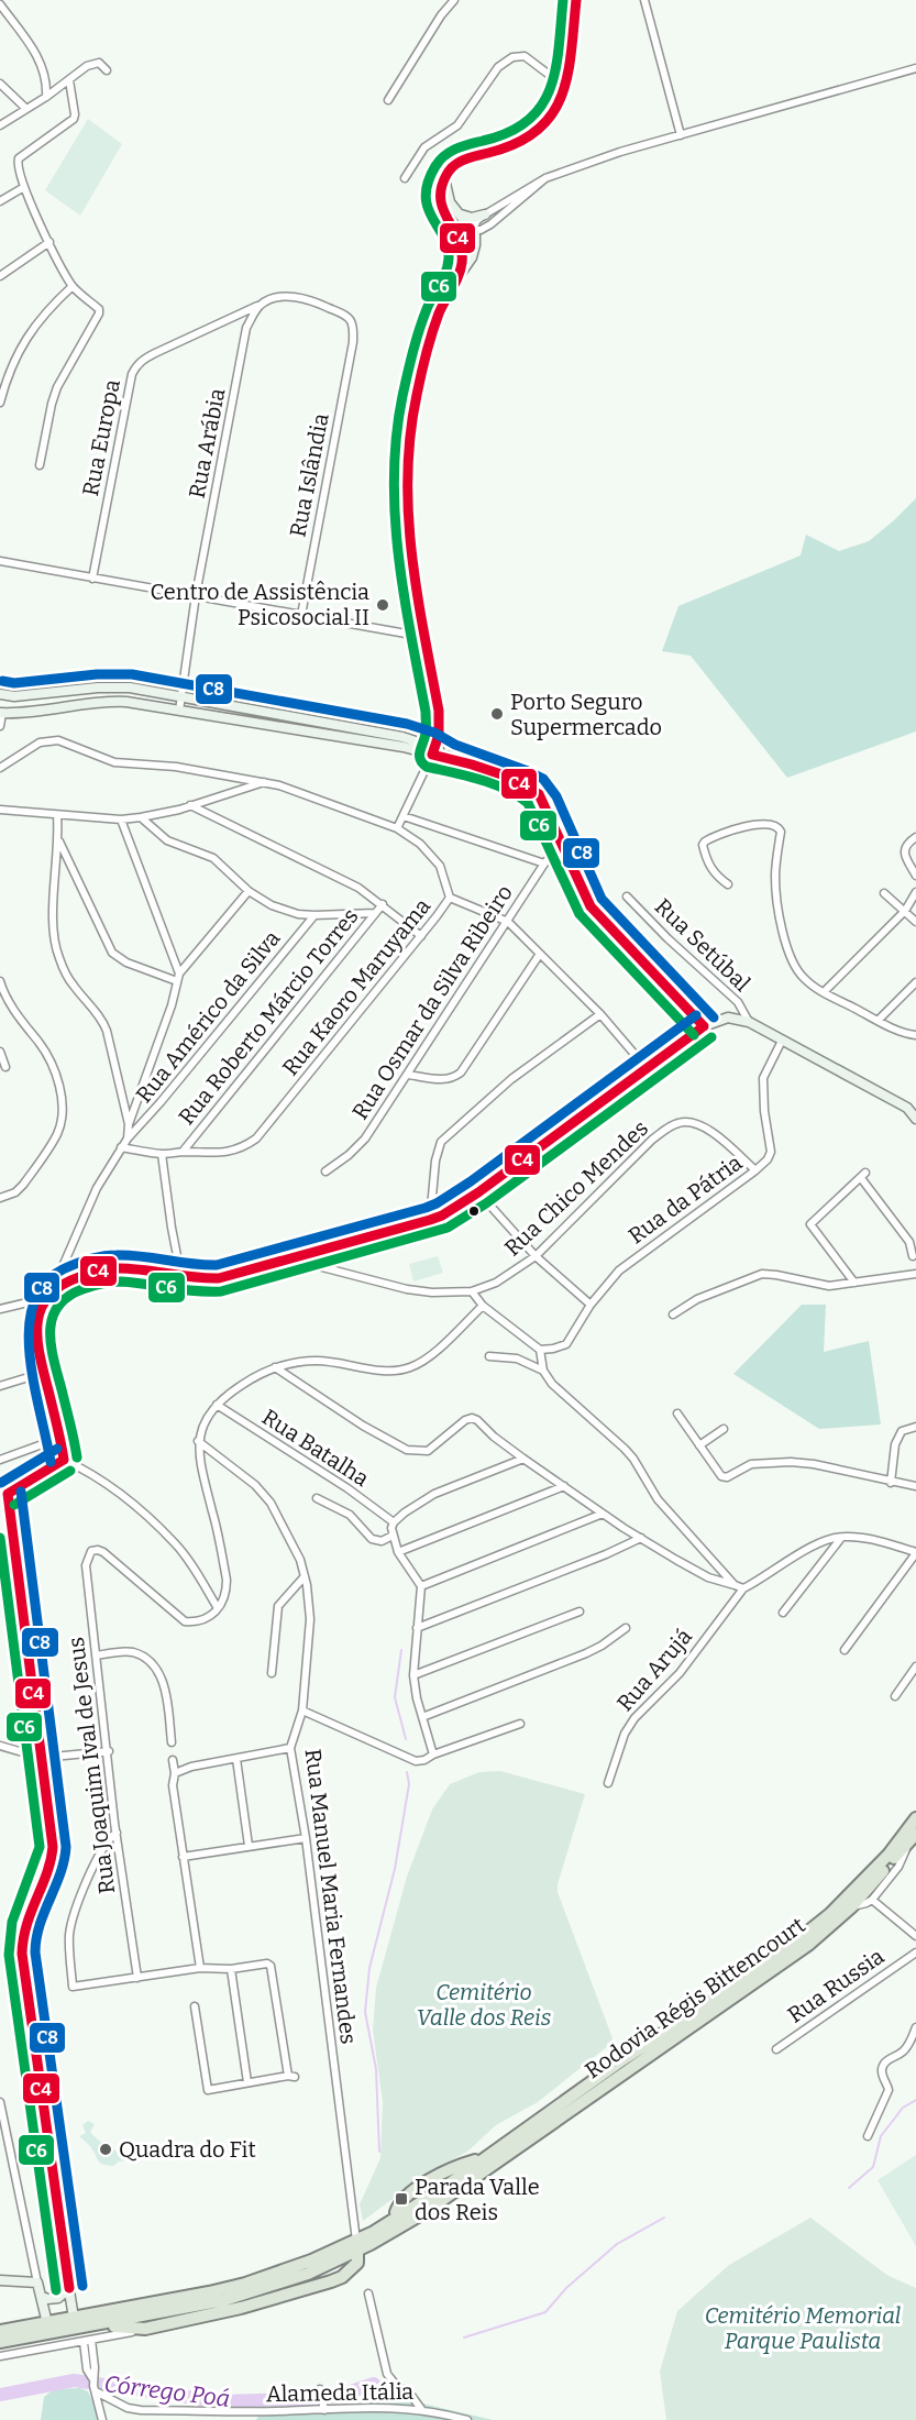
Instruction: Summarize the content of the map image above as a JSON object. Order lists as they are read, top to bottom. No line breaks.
{"streets":{"highway":["Rodovia Régis Bittencourt"],"street":["Rua Europa","Rua Arábia","Rua Islândia","Rua Setúbal","Rua Kaoro Maruyama","Rua Osmar da Silva Ribeiro","Rua Américo da Silva","Rua Roberto Márcio Torres","Rua Chico Mendes","Rua da Pátria","Rua Batalha","Rua Arujá","Rua Joaquim Ival de Jesus","Rua Manuel Maria Fernandes","Rua Russia","Alameda Itália"]},"crossings":[["Rua Europa","Rua Arábia"],["Rua Europa","Rua Islândia"],["Rua Arábia","Rua Islândia"],["Rua Kaoro Maruyama","Rua Américo da Silva"],["Rua Kaoro Maruyama","Rua Roberto Márcio Torres"],["Rua Chico Mendes","Rua da Pátria"]],"water":["Córrego Poá"],"parks":["Cemitério Valle dos Reis","Cemitério Memorial Parque Paulista"],"places":{"other":["Centro de Assistência Psicosocial II","Porto Seguro Supermercado","Quadra do Fit"],"transit":["Parada Valle dos Reis"]},"lines":["transit line C4","transit line C6","transit line C8"]}
